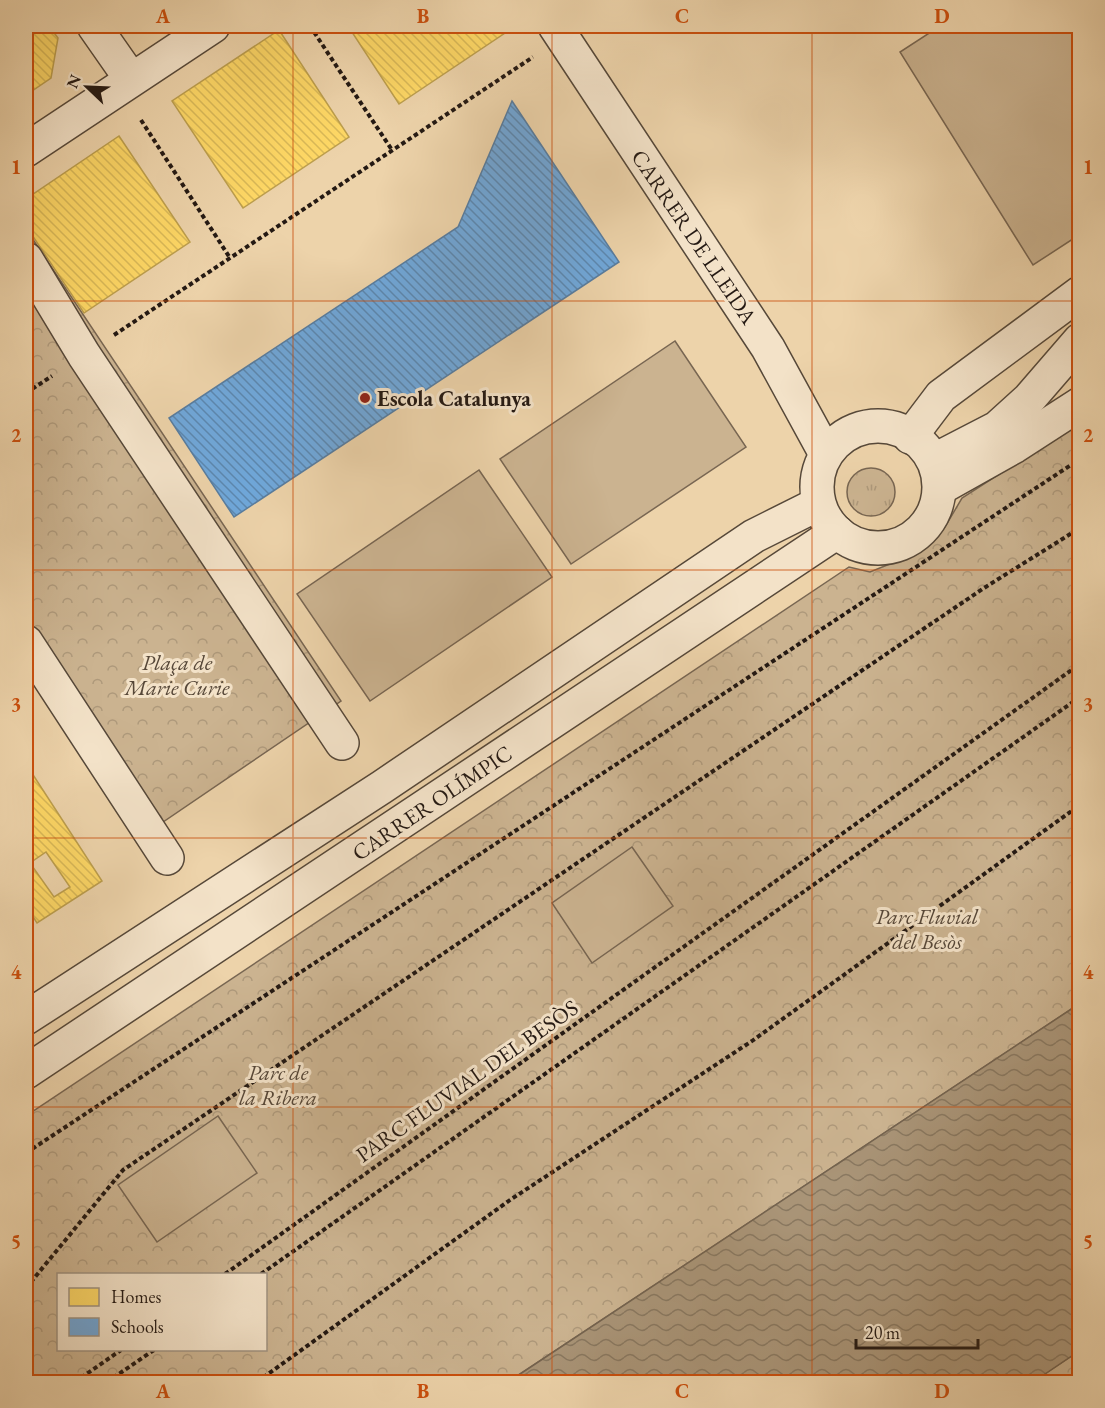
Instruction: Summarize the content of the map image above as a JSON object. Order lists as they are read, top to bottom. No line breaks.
{"streets":{"street":["CARRER DE LLEIDA","CARRER OLÍMPIC"],"path":["PARC FLUVIAL DEL BESÒS"]},"crossings":[["CARRER DE LLEIDA","CARRER OLÍMPIC"]],"parks":["Plaça de Marie Curie","Parc Fluvial del Besòs","Parc de la Ribera"],"places":["Escola Catalunya"],"legend":["Homes","Schools"],"scale_bar":"20 m","north":"top left","grid":{"columns":["A","B","C","D"],"rows":["1","2","3","4","5"]}}
